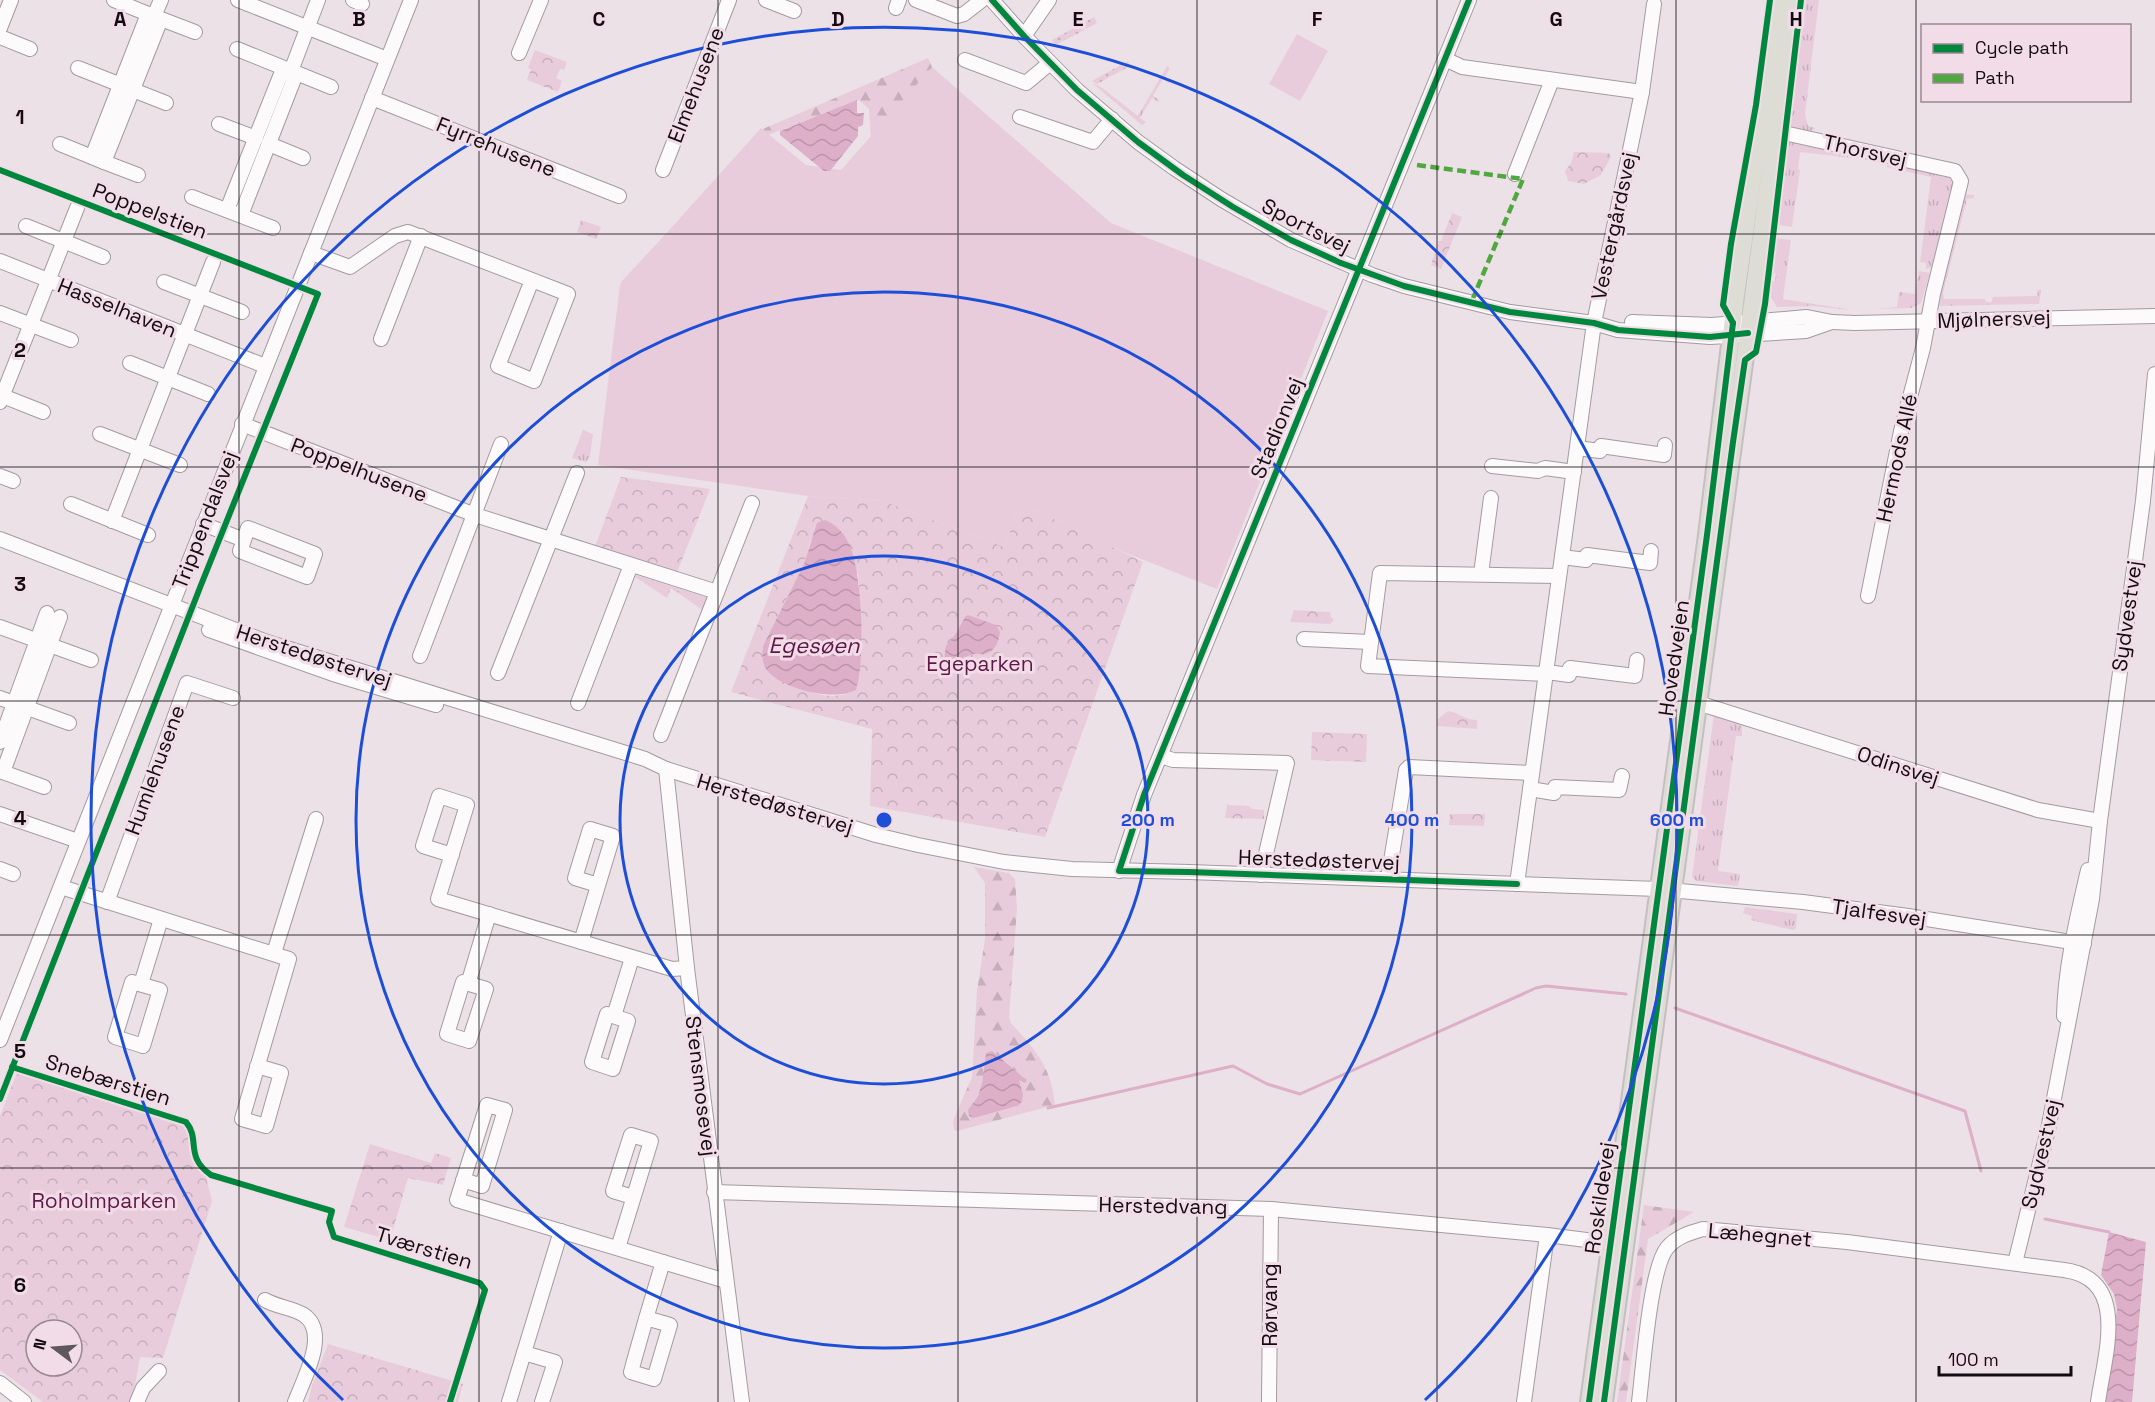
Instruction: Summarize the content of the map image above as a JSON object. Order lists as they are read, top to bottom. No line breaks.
{"streets":{"main road":["Hovedvejen","Roskildevej"],"street":["Elmehusene","Fyrrehusene","Thorsvej","Sportsvej","Vestergårdsvej","Hasselhaven","Mjølnersvej","Stadionvej","Hermods Allé","Poppelhusene","Trippendalsvej","Sydvestvej","Herstedøstervej","Odinsvej","Humlehusene","Tjalfesvej","Stensmosevej","Herstedvang","Læhegnet","Rørvang"],"cycle path":["Poppelstien","Snebærstien"]},"crossings":[["Fyrrehusene","Trippendalsvej"],["Thorsvej","Hermods Allé"],["Thorsvej","Hovedvejen"],["Sportsvej","Vestergårdsvej"],["Sportsvej","Mjølnersvej"],["Sportsvej","Stadionvej"],["Sportsvej","Hovedvejen"],["Vestergårdsvej","Herstedøstervej"],["Hasselhaven","Trippendalsvej"],["Mjølnersvej","Hermods Allé"],["Mjølnersvej","Hovedvejen"],["Stadionvej","Herstedøstervej"],["Poppelhusene","Trippendalsvej"],["Trippendalsvej","Herstedøstervej"],["Sydvestvej","Odinsvej"],["Sydvestvej","Tjalfesvej"],["Sydvestvej","Læhegnet"],["Herstedøstervej","Hovedvejen"],["Herstedøstervej","Tjalfesvej"],["Herstedøstervej","Stensmosevej"],["Hovedvejen","Odinsvej"],["Hovedvejen","Tjalfesvej"],["Hovedvejen","Roskildevej"],["Stensmosevej","Herstedvang"],["Roskildevej","Herstedvang"],["Herstedvang","Rørvang"]],"water":["Egesøen"],"parks":["Egeparken","Roholmparken"],"legend":["Cycle path","Path"],"scale_bar":"100 m","north":"left","grid":{"columns":["A","B","C","D","E","F","G","H"],"rows":["1","2","3","4","5","6"]},"rings":["200 m","400 m","600 m"]}
